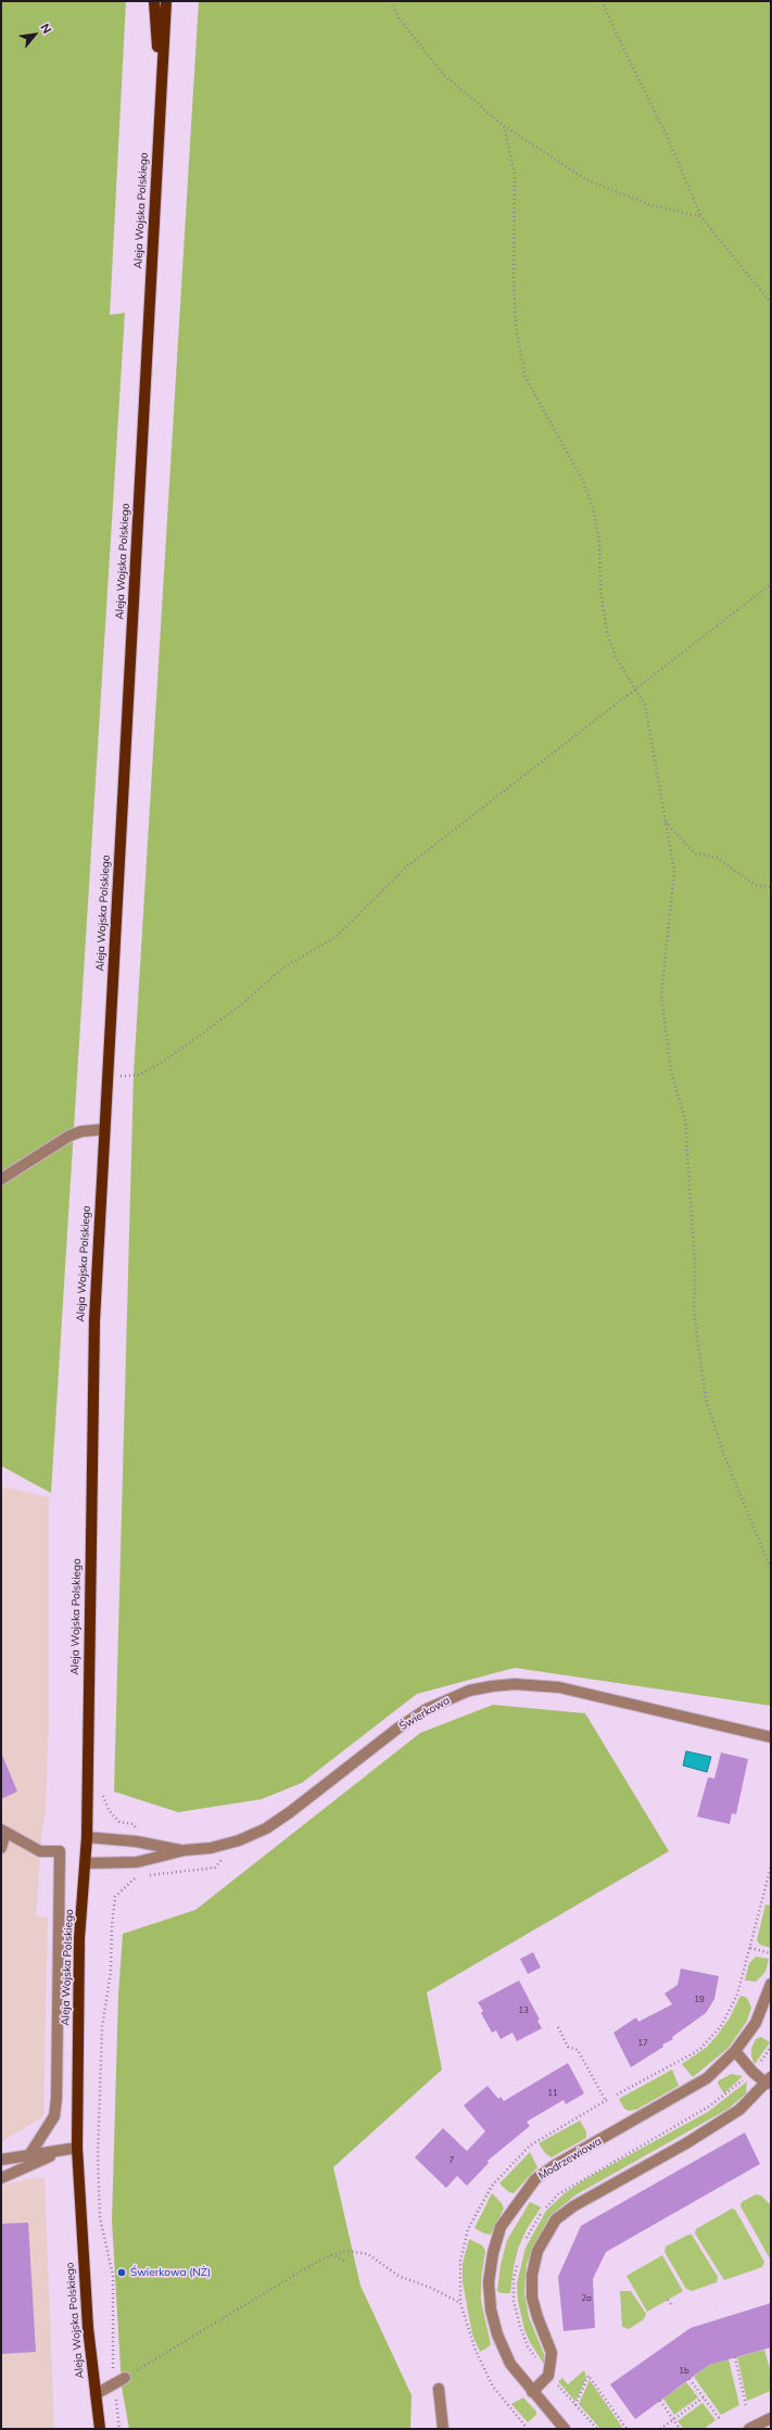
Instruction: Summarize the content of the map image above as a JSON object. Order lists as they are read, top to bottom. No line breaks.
{"streets":{"main road":["Aleja Wojska Polskiego"],"street":["Świerkowa","Modrzewiowa"]},"places":["Świerkowa (NŻ)"],"house_numbers":["19","13","17","11","7","2a","1b"],"north":"top right"}
